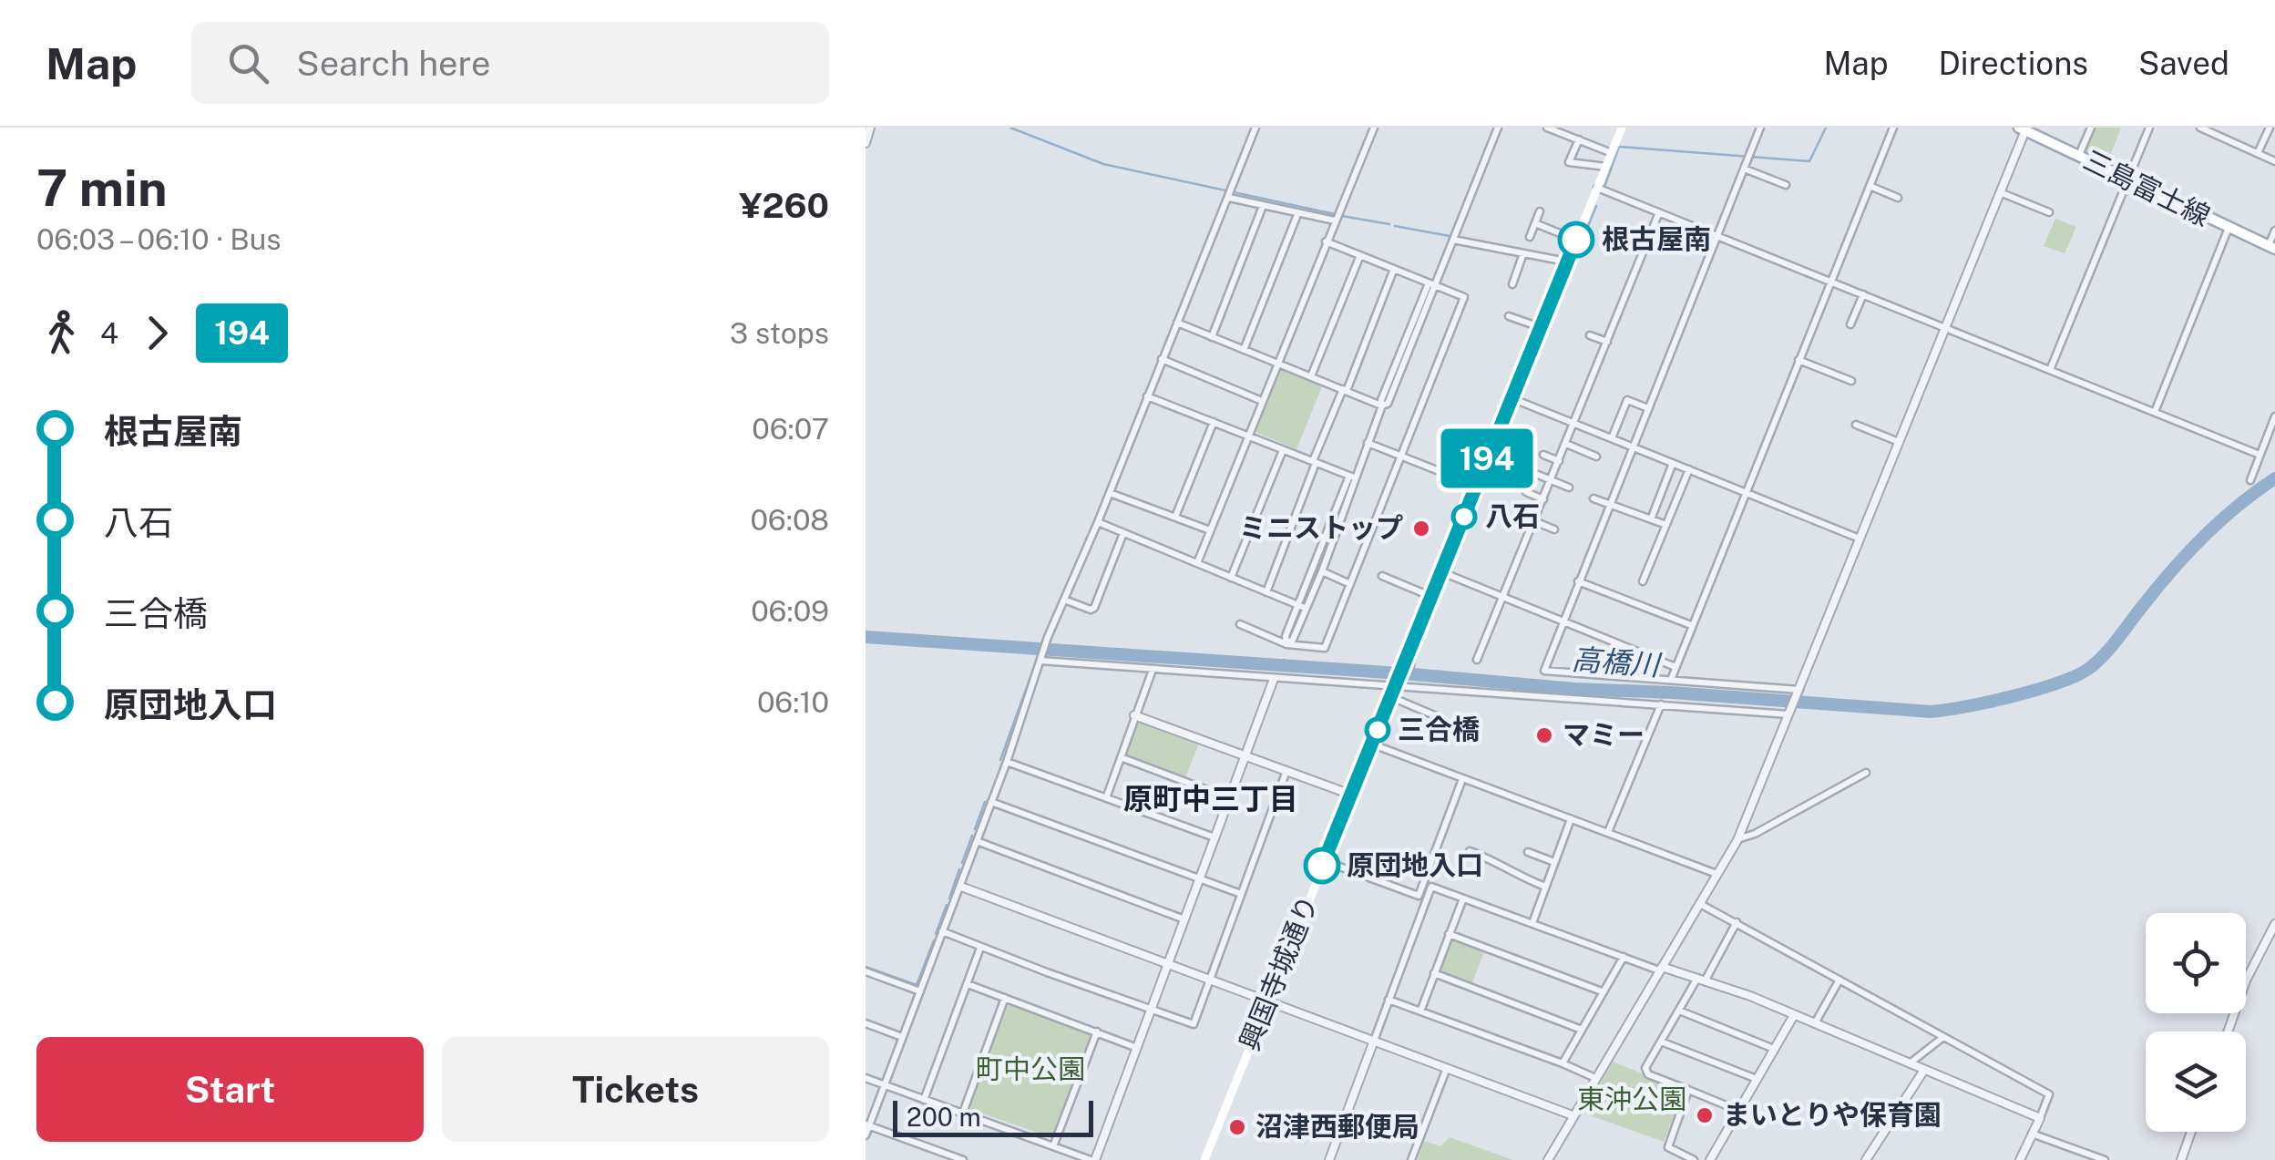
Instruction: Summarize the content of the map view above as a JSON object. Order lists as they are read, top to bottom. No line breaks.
{"streets":{"main road":["三島富士線","興国寺城通り"]},"districts":["原町中三丁目"],"water":["高橋川"],"parks":["町中公園","東沖公園"],"places":["根古屋南","八石","ミニストップ","三合橋","マミー","原団地入口","まいとりや保育園","沼津西郵便局"],"lines":["bus line 194"],"scale_bar":"200 m","page":{"header":"Map","search":"Search here","nav":["Map","Directions","Saved"],"heading":["7 min","06:03 – 06:10 · Bus","¥260"],"on_map":"194","legs":["4","194","3 stops"],"list":[{"name":"根古屋南","value":"06:07"},{"name":"八石","value":"06:08"},{"name":"三合橋","value":"06:09"},{"name":"原団地入口","value":"06:10"}],"buttons":["Start","Tickets"],"scale":"200 m"}}
